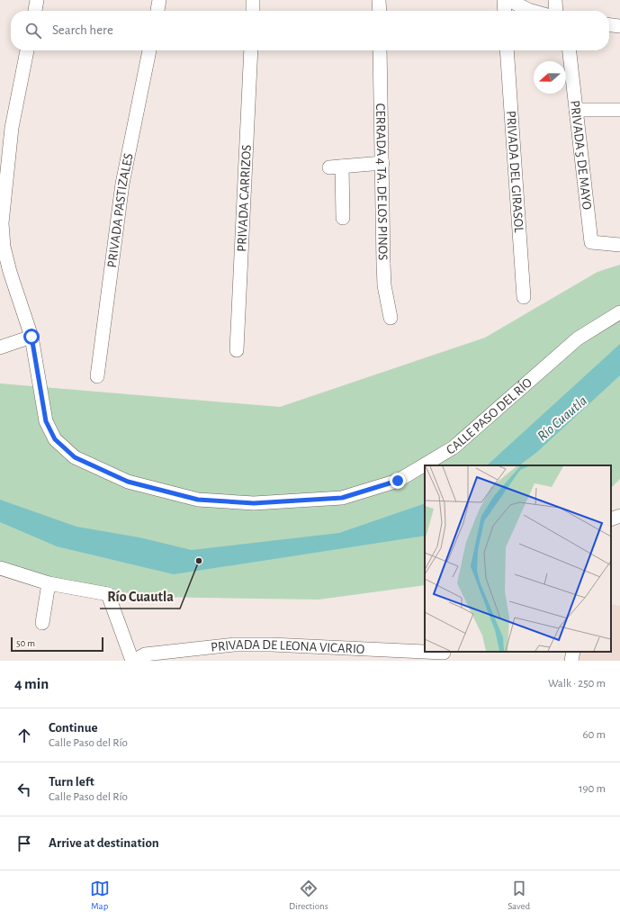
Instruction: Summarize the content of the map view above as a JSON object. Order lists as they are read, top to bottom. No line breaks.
{"streets":{"street":["PRIVADA 5 DE MAYO","PRIVADA DEL GIRASOL","CERRADA 4 TA. DE LOS PINOS","PRIVADA CARRIZOS","PRIVADA PASTIZALES","CALLE PASO DEL RÍO","PRIVADA DE LEONA VICARIO"]},"water":["Río Cuautla"],"places":["Río Cuautla"],"scale_bar":"50 m","north":"left","page":{"search":"Search here","scale":"50 m","heading":["4 min","Walk · 250 m"],"list":[["Continue","Calle Paso del Río","60 m"],["Turn left","Calle Paso del Río","190 m"],"Arrive at destination"],"nav":["Map","Directions","Saved"]}}
